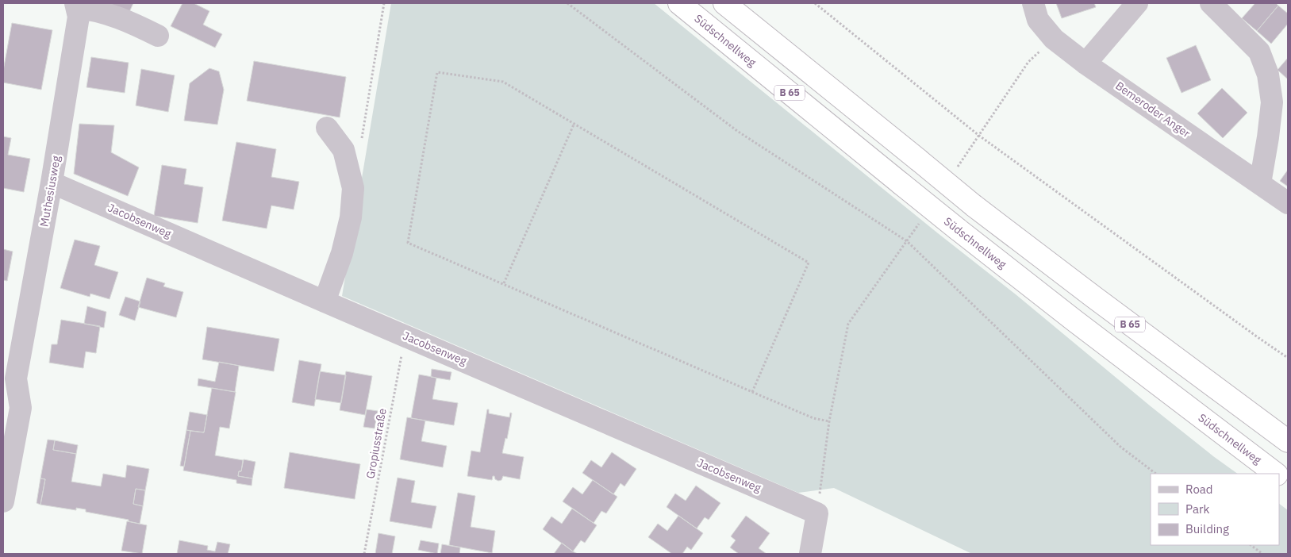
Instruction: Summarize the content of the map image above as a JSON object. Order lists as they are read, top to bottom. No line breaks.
{"streets":{"highway":["Südschnellweg","B 65"],"street":["Bemeroder Anger","Muthesiusweg","Jacobsenweg"],"path":["Gropiusstraße"]},"crossings":[["Muthesiusweg","Jacobsenweg"],["Jacobsenweg","Gropiusstraße"]],"legend":["Road","Park","Building"]}
